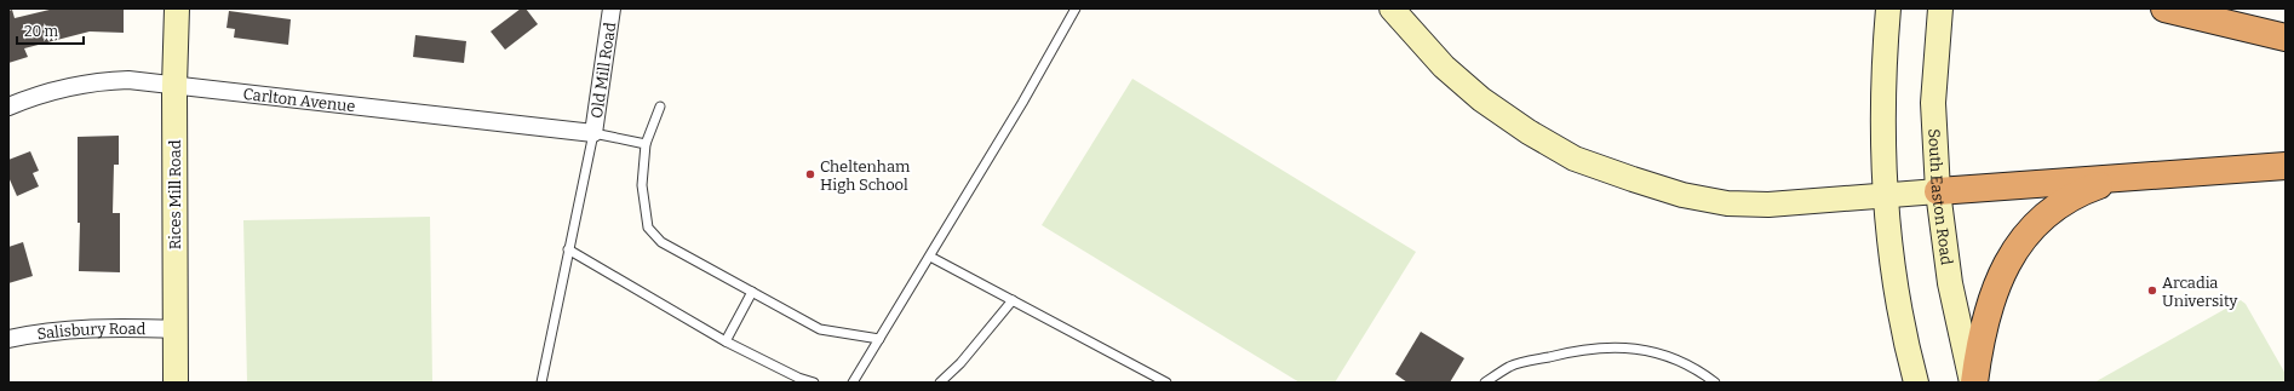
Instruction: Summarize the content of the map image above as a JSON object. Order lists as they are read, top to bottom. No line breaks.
{"streets":{"main road":["Rices Mill Road","South Easton Road"],"street":["Old Mill Road","Carlton Avenue","Salisbury Road"]},"crossings":[["Old Mill Road","Carlton Avenue"],["Carlton Avenue","Rices Mill Road"],["Rices Mill Road","Salisbury Road"]],"places":["Cheltenham High School","Arcadia University"],"scale_bar":"20 m"}
